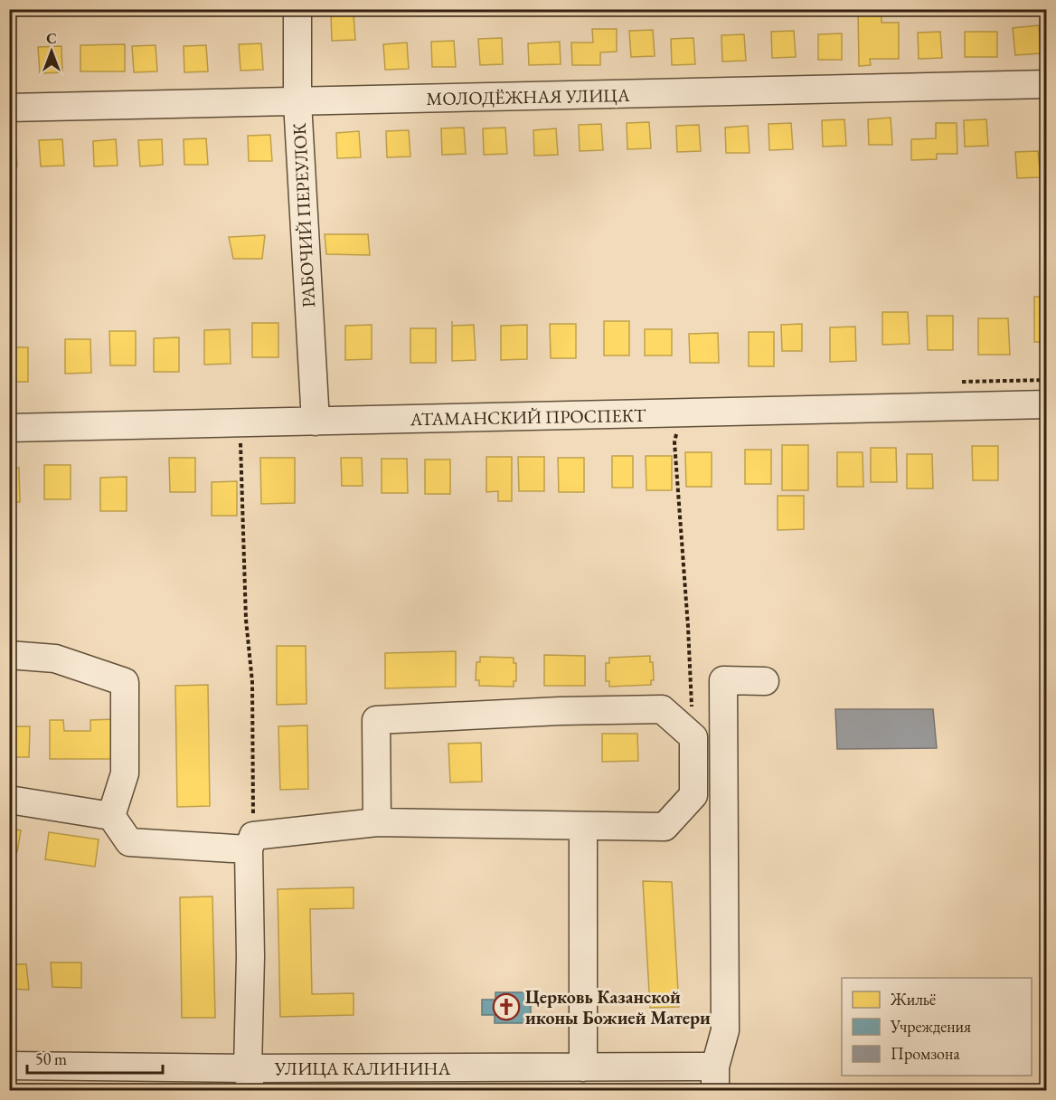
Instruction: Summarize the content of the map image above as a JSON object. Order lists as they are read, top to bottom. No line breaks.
{"streets":{"street":["МОЛОДЁЖНАЯ УЛИЦА","РАБОЧИЙ ПЕРЕУЛОК","АТАМАНСКИЙ ПРОСПЕКТ","УЛИЦА КАЛИНИНА"]},"crossings":[["МОЛОДЁЖНАЯ УЛИЦА","РАБОЧИЙ ПЕРЕУЛОК"],["РАБОЧИЙ ПЕРЕУЛОК","АТАМАНСКИЙ ПРОСПЕКТ"]],"places":{"church":["Церковь Казанской иконы Божией Матери"]},"legend":["Жильё","Учреждения","Промзона"],"scale_bar":"50 m","north":"top"}
